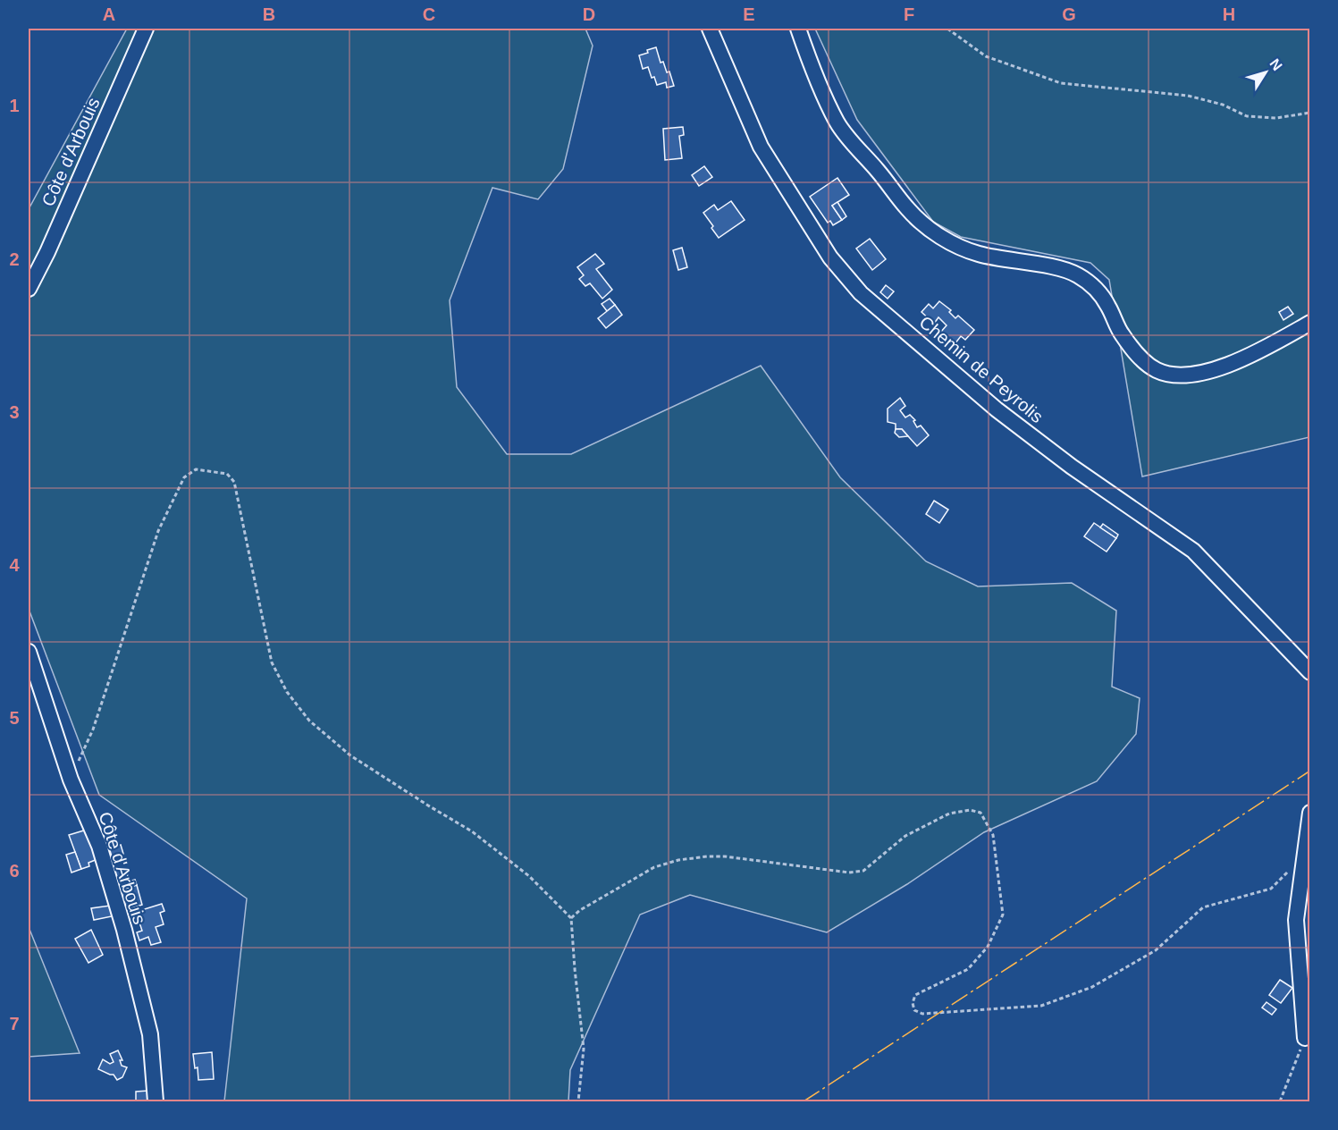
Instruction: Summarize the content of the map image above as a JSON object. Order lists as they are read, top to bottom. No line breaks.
{"streets":{"street":["Côte d'Arbouis","Chemin de Peyrolis"]},"north":"top right","grid":{"columns":["A","B","C","D","E","F","G","H"],"rows":["1","2","3","4","5","6","7"]}}
